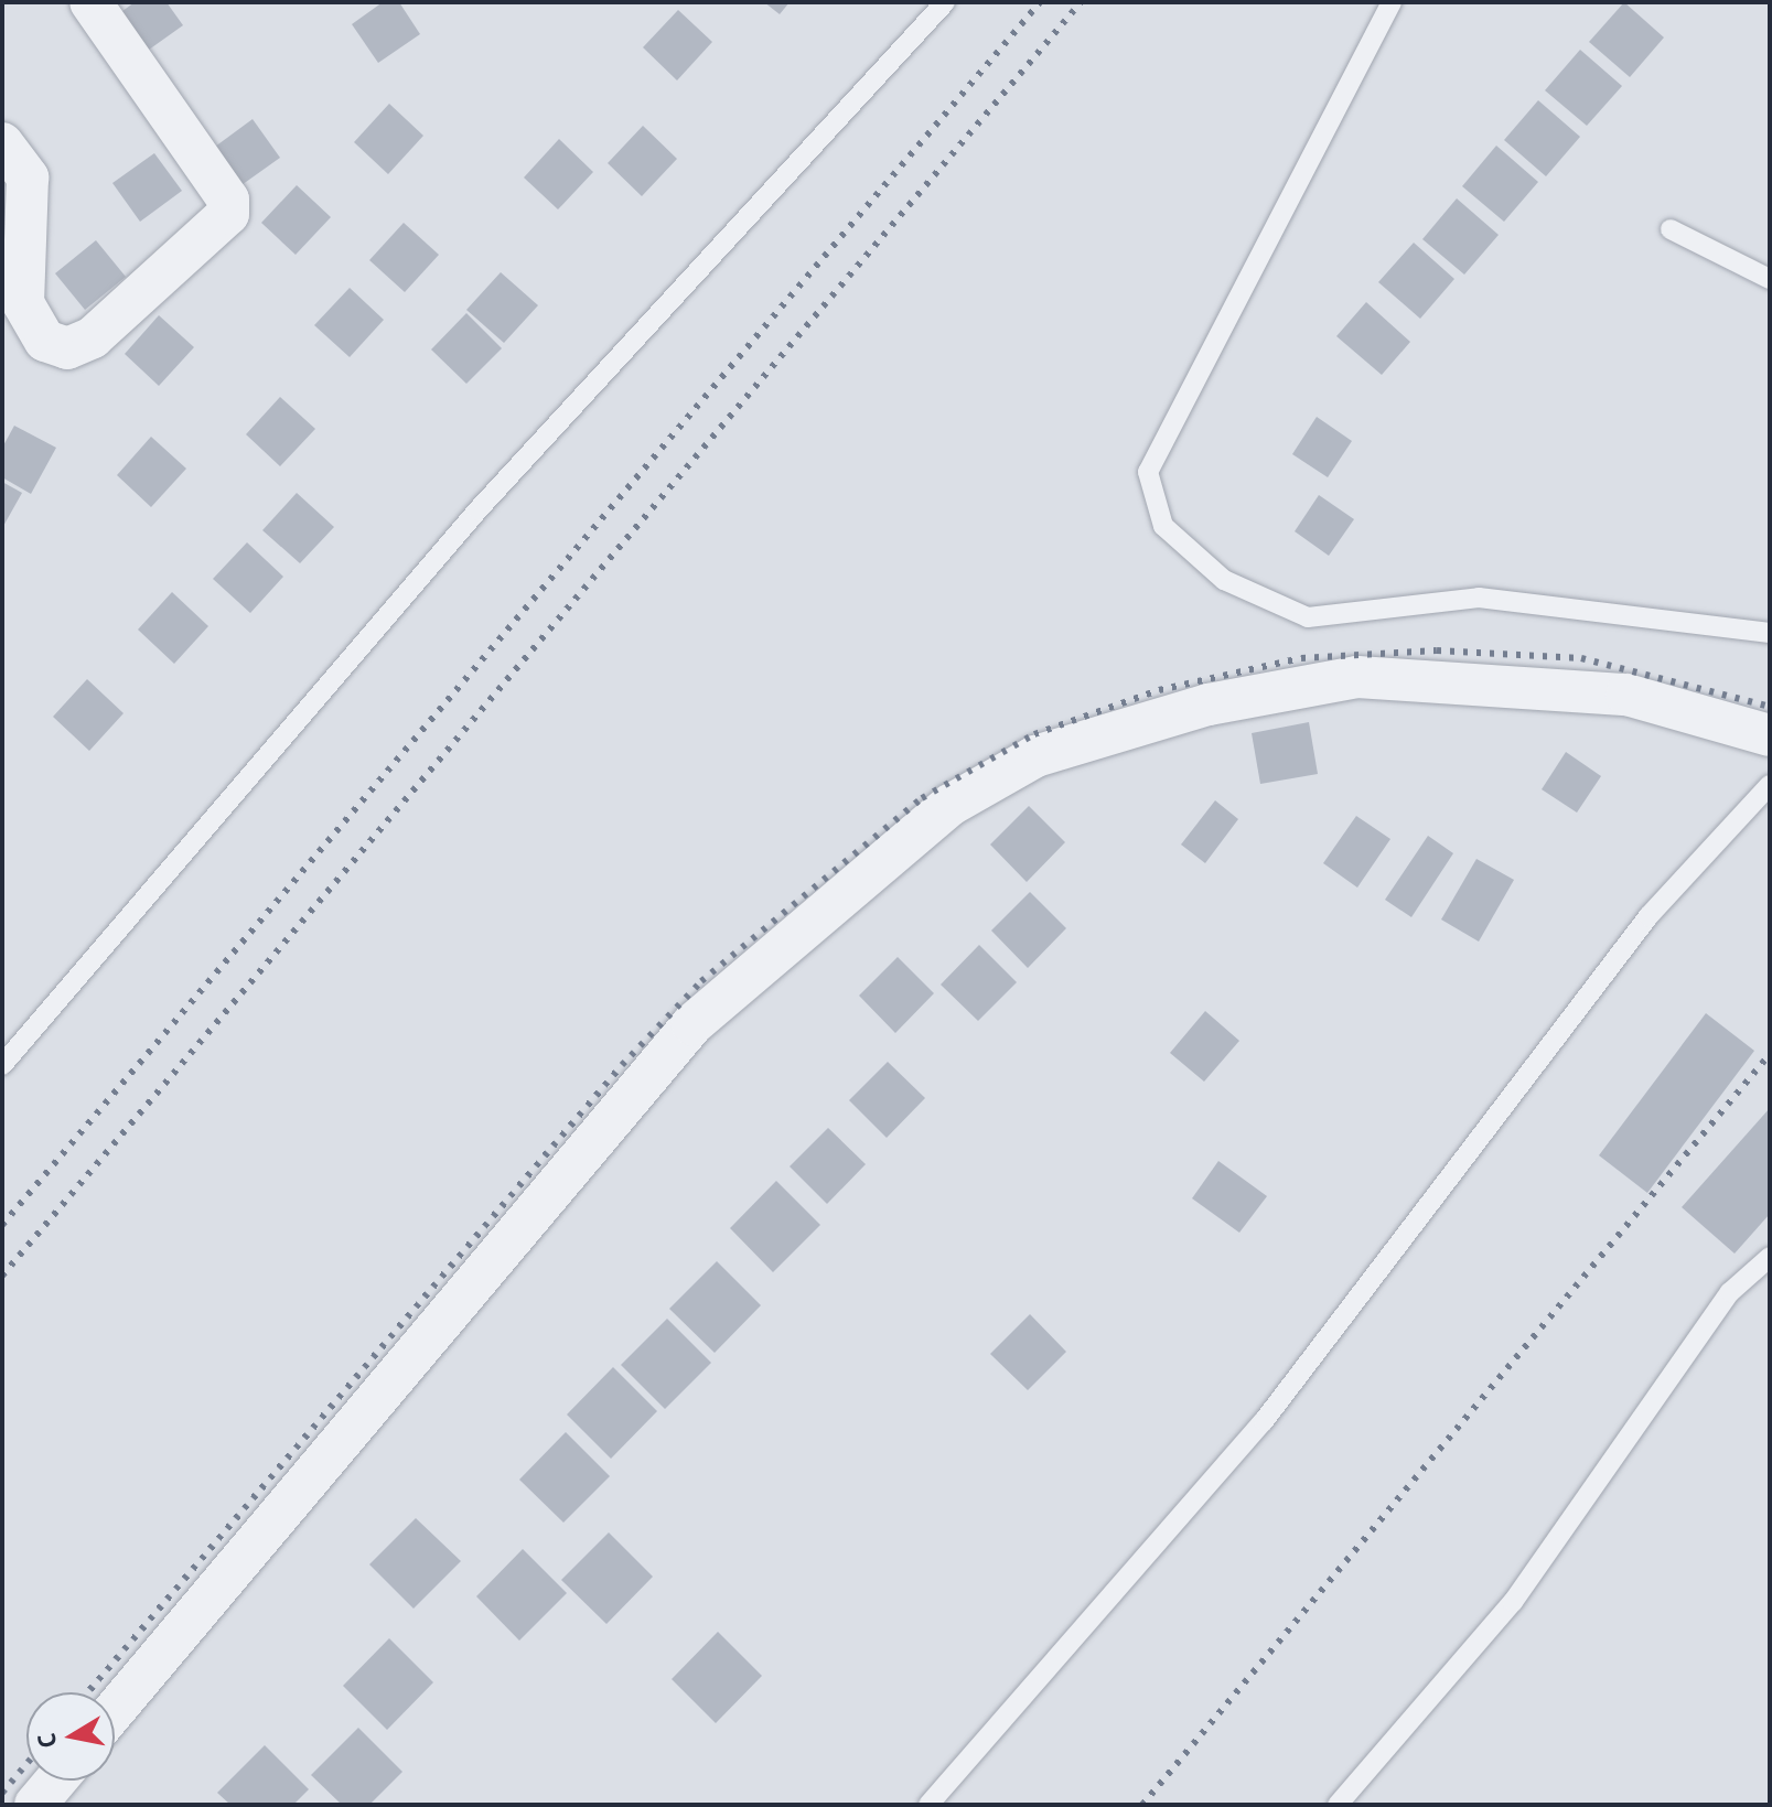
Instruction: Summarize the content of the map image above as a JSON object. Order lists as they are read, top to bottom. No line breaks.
{"north":"left"}
